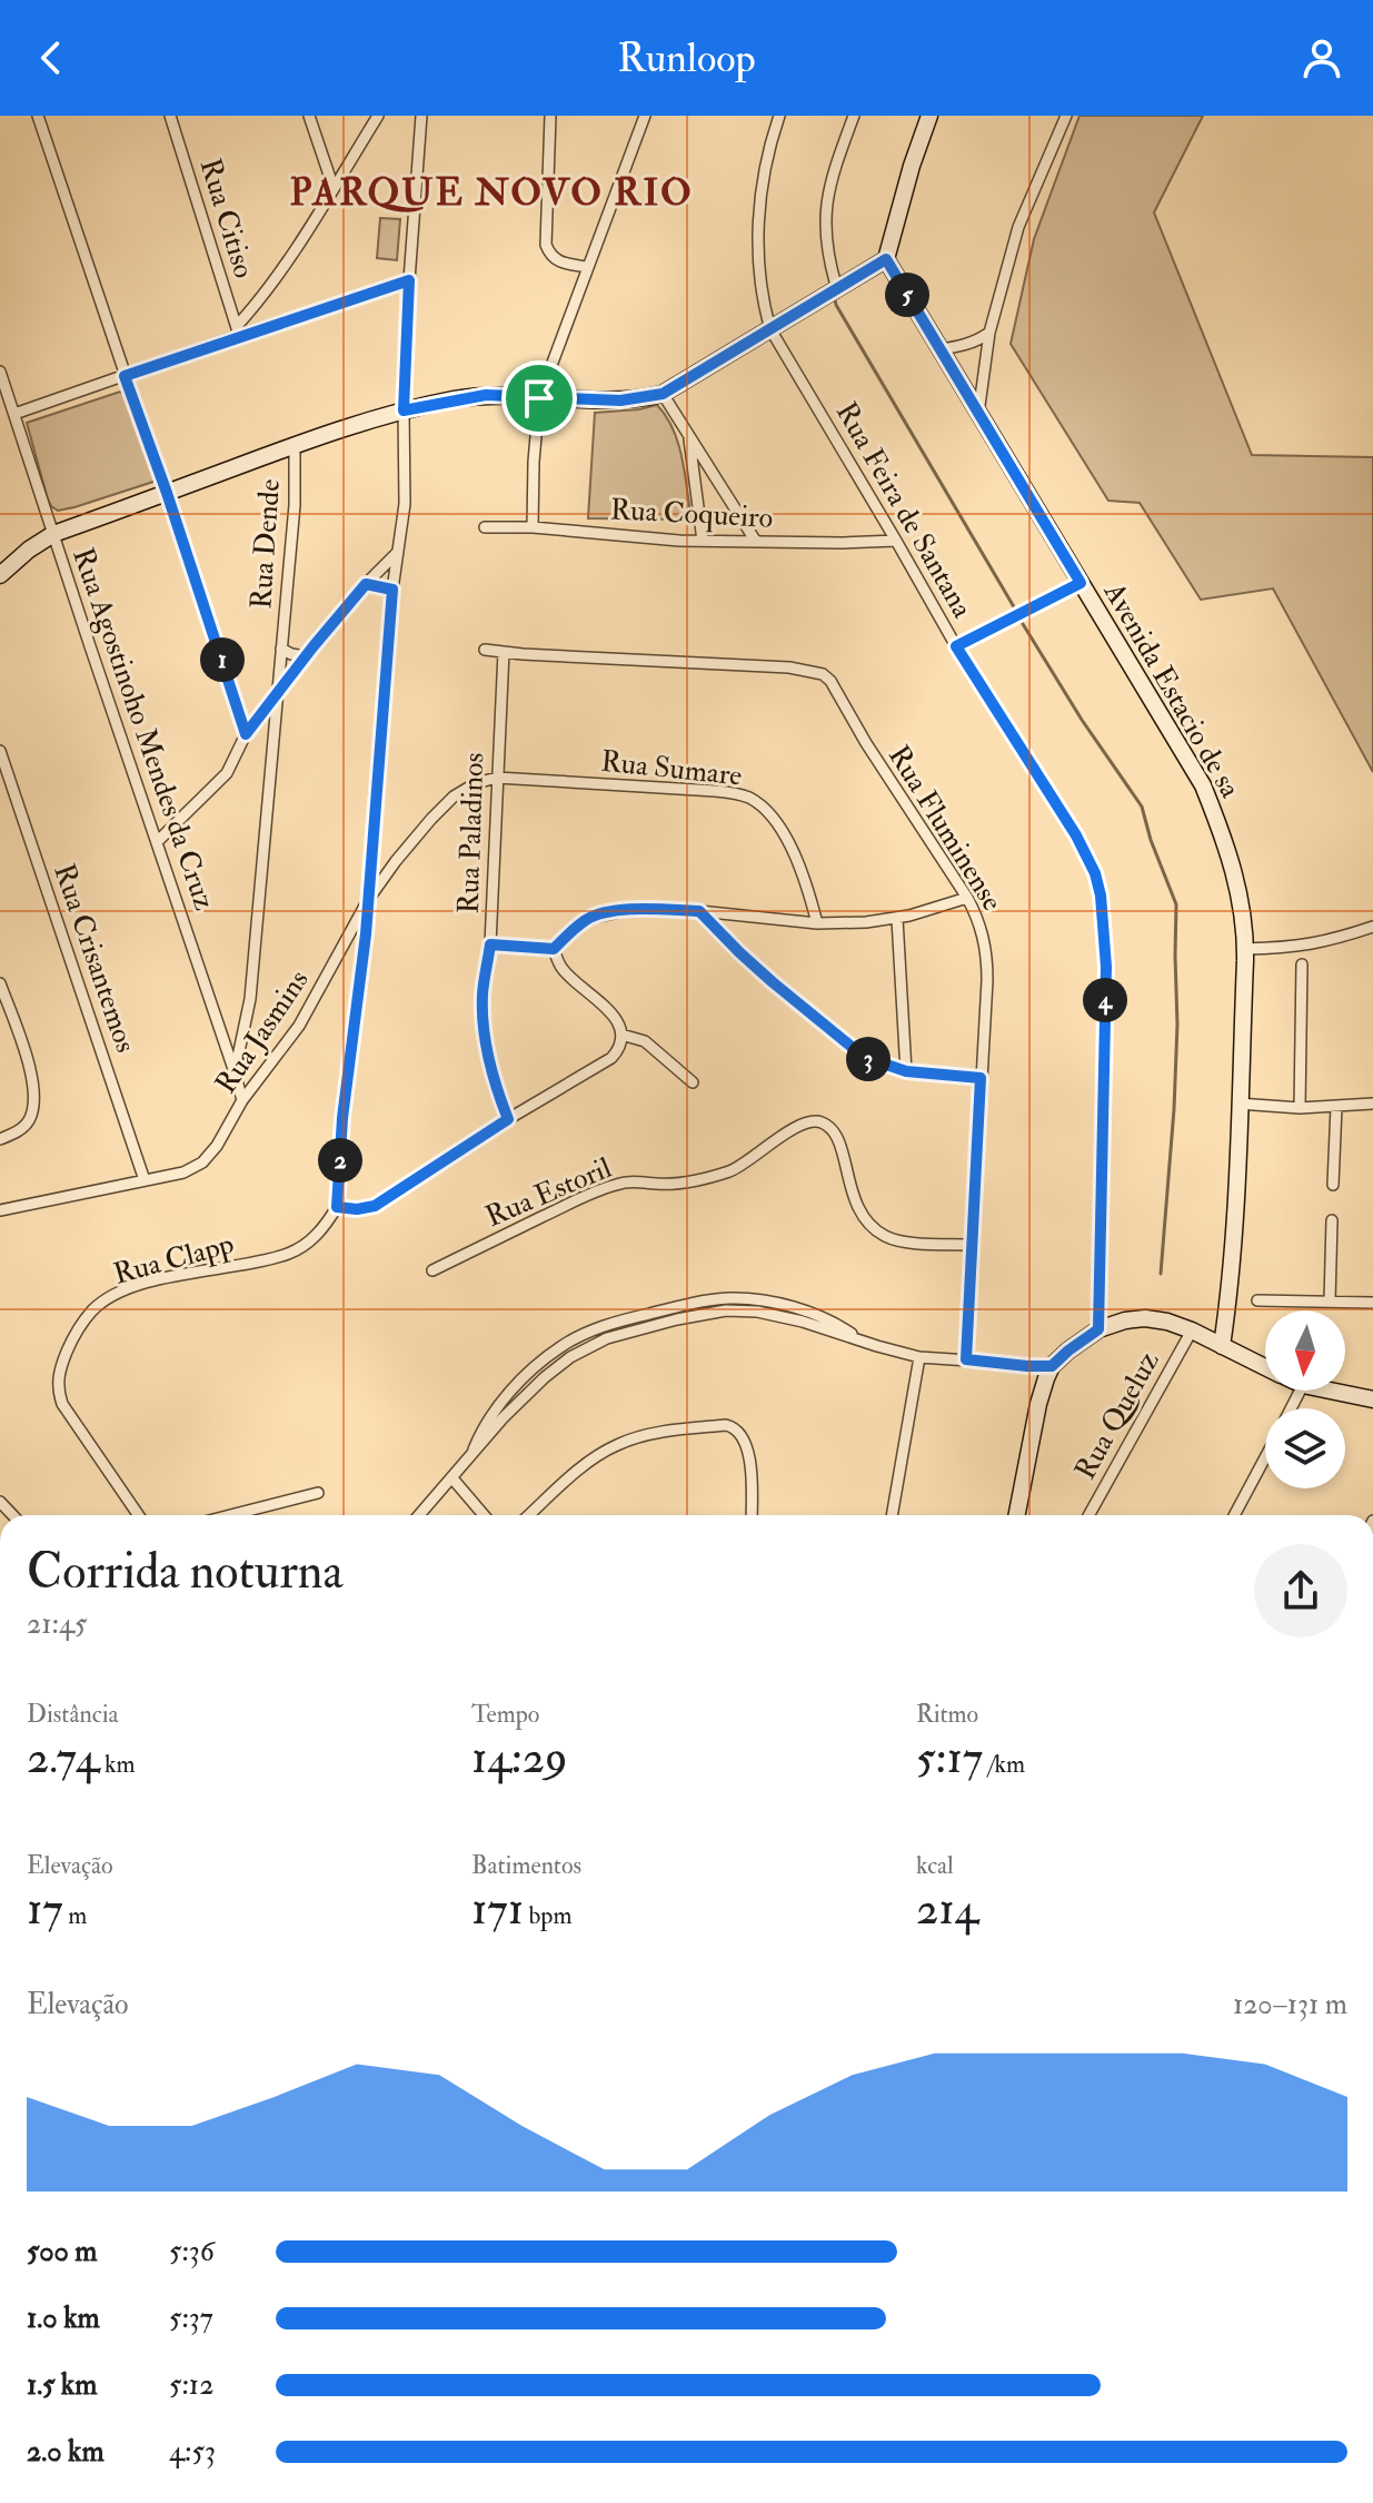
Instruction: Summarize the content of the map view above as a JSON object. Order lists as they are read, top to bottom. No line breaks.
{"streets":{"street":["Rua Citiso","Rua Feira de Santana","Rua Coqueiro","Rua Dende","Avenida Estacio de sa","Rua Agostinoho Mendes da Cruz","Rua Sumare","Rua Fluminense","Rua Paladinos","Rua Crisantemos","Rua Jasmins","Rua Estoril","Rua Clapp","Rua Queluz"]},"crossings":[["Rua Feira de Santana","Rua Coqueiro"],["Rua Dende","Rua Agostinoho Mendes da Cruz"],["Rua Agostinoho Mendes da Cruz","Rua Jasmins"],["Rua Sumare","Rua Paladinos"],["Rua Sumare","Rua Jasmins"],["Rua Fluminense","Rua Paladinos"],["Rua Fluminense","Rua Estoril"],["Rua Paladinos","Rua Jasmins"],["Rua Crisantemos","Rua Jasmins"]],"districts":["PARQUE NOVO RIO"],"north":"bottom","page":{"header":"Runloop","pins":["5","1","4","3","2"],"heading":["Corrida noturna","21:45"],"stats":[["Distância","2.74 km"],["Tempo","14:29"],["Ritmo","5:17 /km"],["Elevação","17 m"],["Batimentos","171 bpm"],["kcal","214"]],"chart":["Elevação","120–131 m"],"list":[{"name":"500 m","note":"5:36"},{"name":"1.0 km","note":"5:37"},{"name":"1.5 km","note":"5:12"},{"name":"2.0 km","note":"4:53"}]}}
